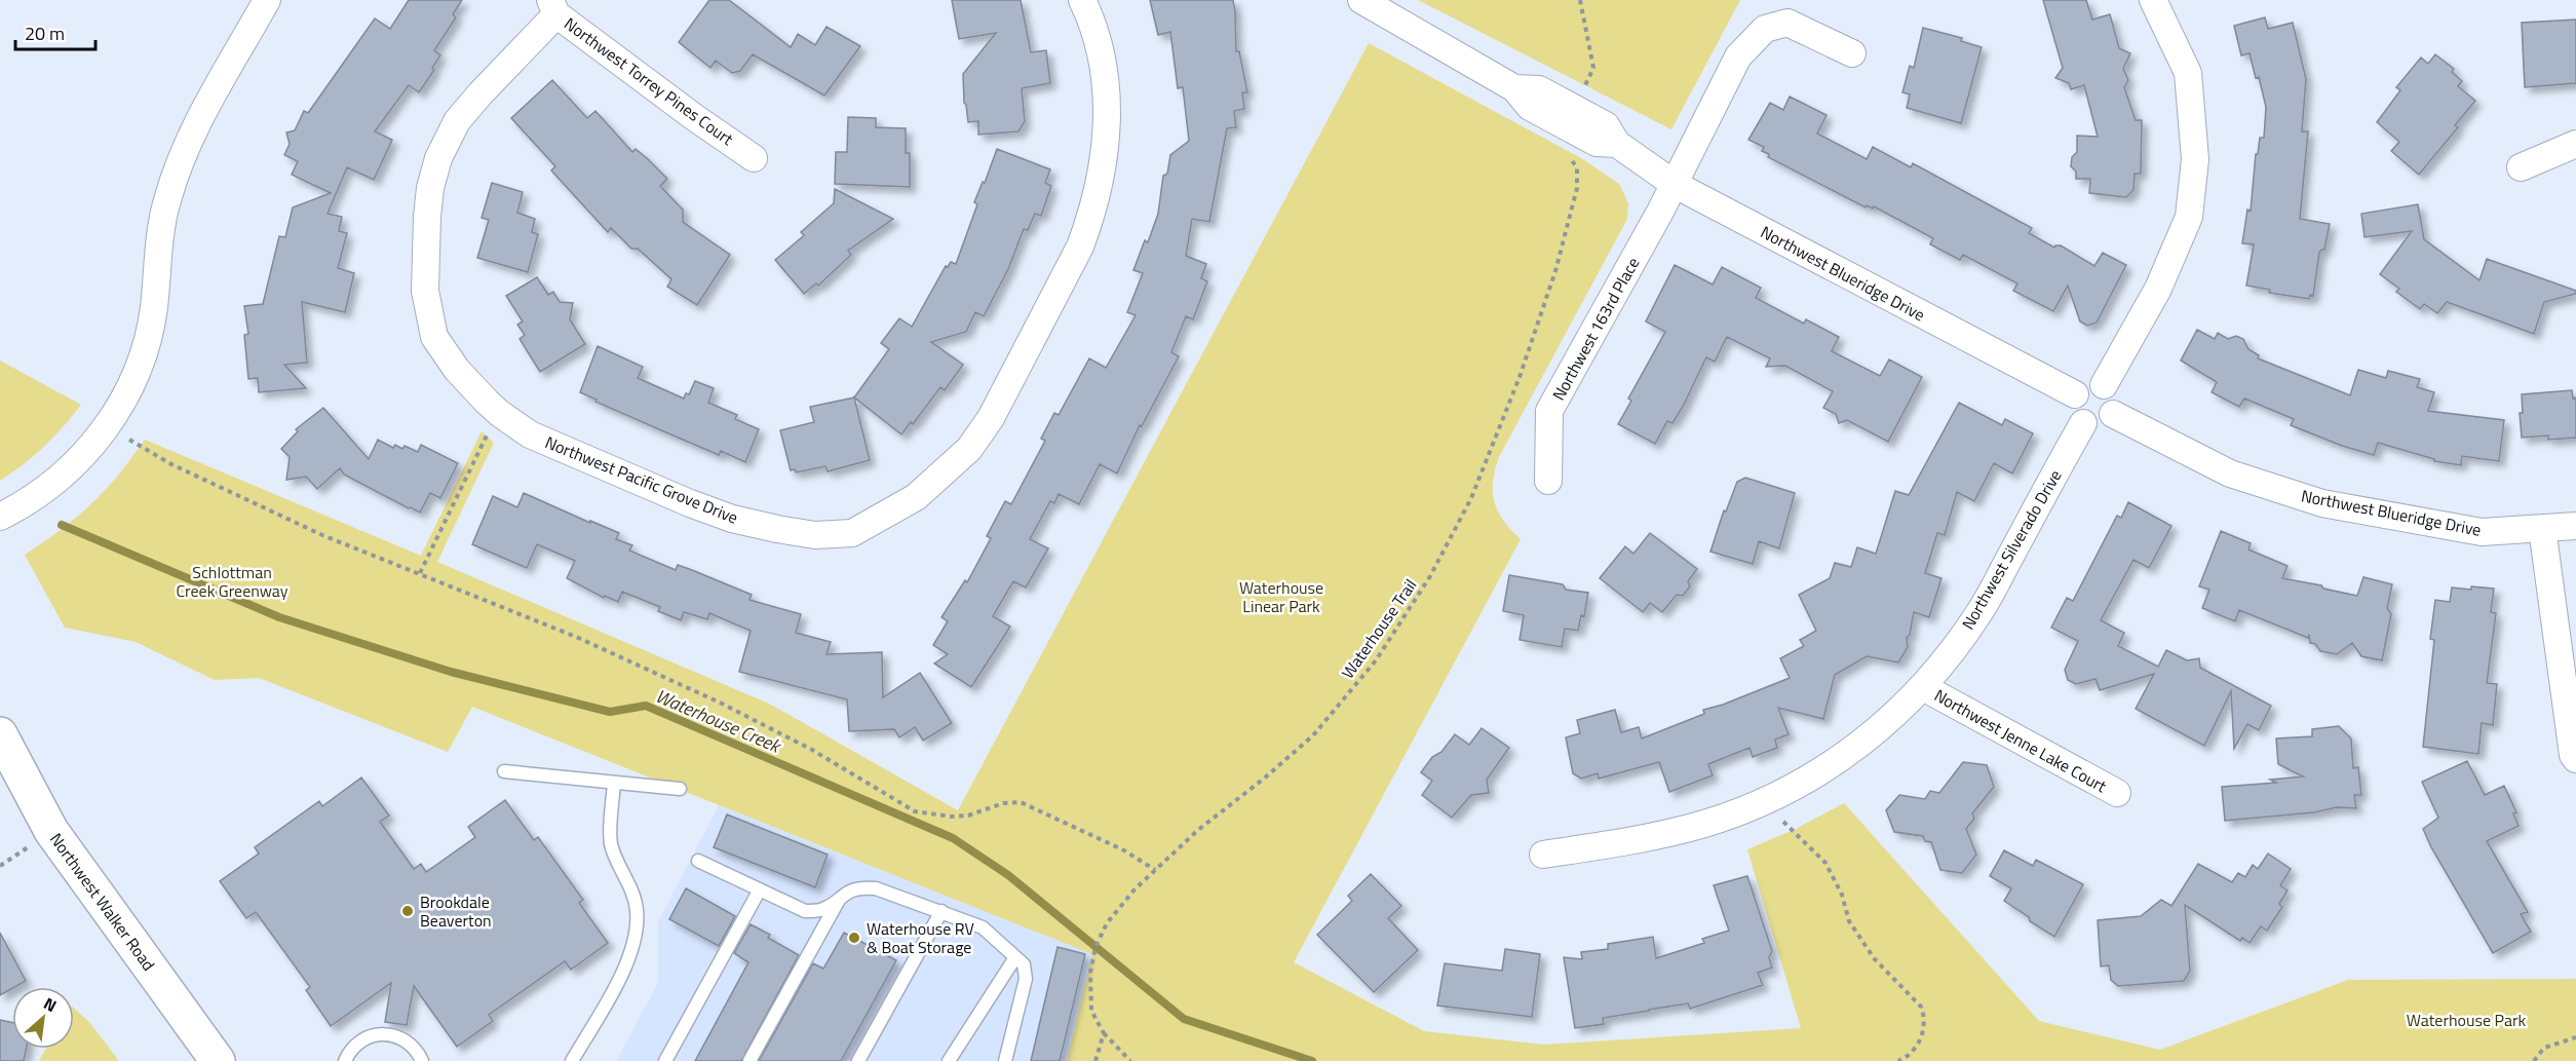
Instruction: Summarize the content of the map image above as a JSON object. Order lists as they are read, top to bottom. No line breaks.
{"streets":{"main road":["Northwest Walker Road"],"street":["Northwest Torrey Pines Court","Northwest Blueridge Drive","Northwest 163rd Place","Northwest Pacific Grove Drive","Northwest Silverado Drive","Northwest Jenne Lake Court"],"path":["Waterhouse Trail"]},"crossings":[["Northwest Torrey Pines Court","Northwest Pacific Grove Drive"],["Northwest Blueridge Drive","Northwest 163rd Place"],["Northwest Blueridge Drive","Northwest Silverado Drive"],["Northwest Silverado Drive","Northwest Jenne Lake Court"]],"water":["Waterhouse Creek"],"parks":["Schlottman Creek Greenway","Waterhouse Linear Park","Waterhouse Park"],"places":["Brookdale Beaverton","Waterhouse RV & Boat Storage"],"scale_bar":"20 m","north":"top right"}
